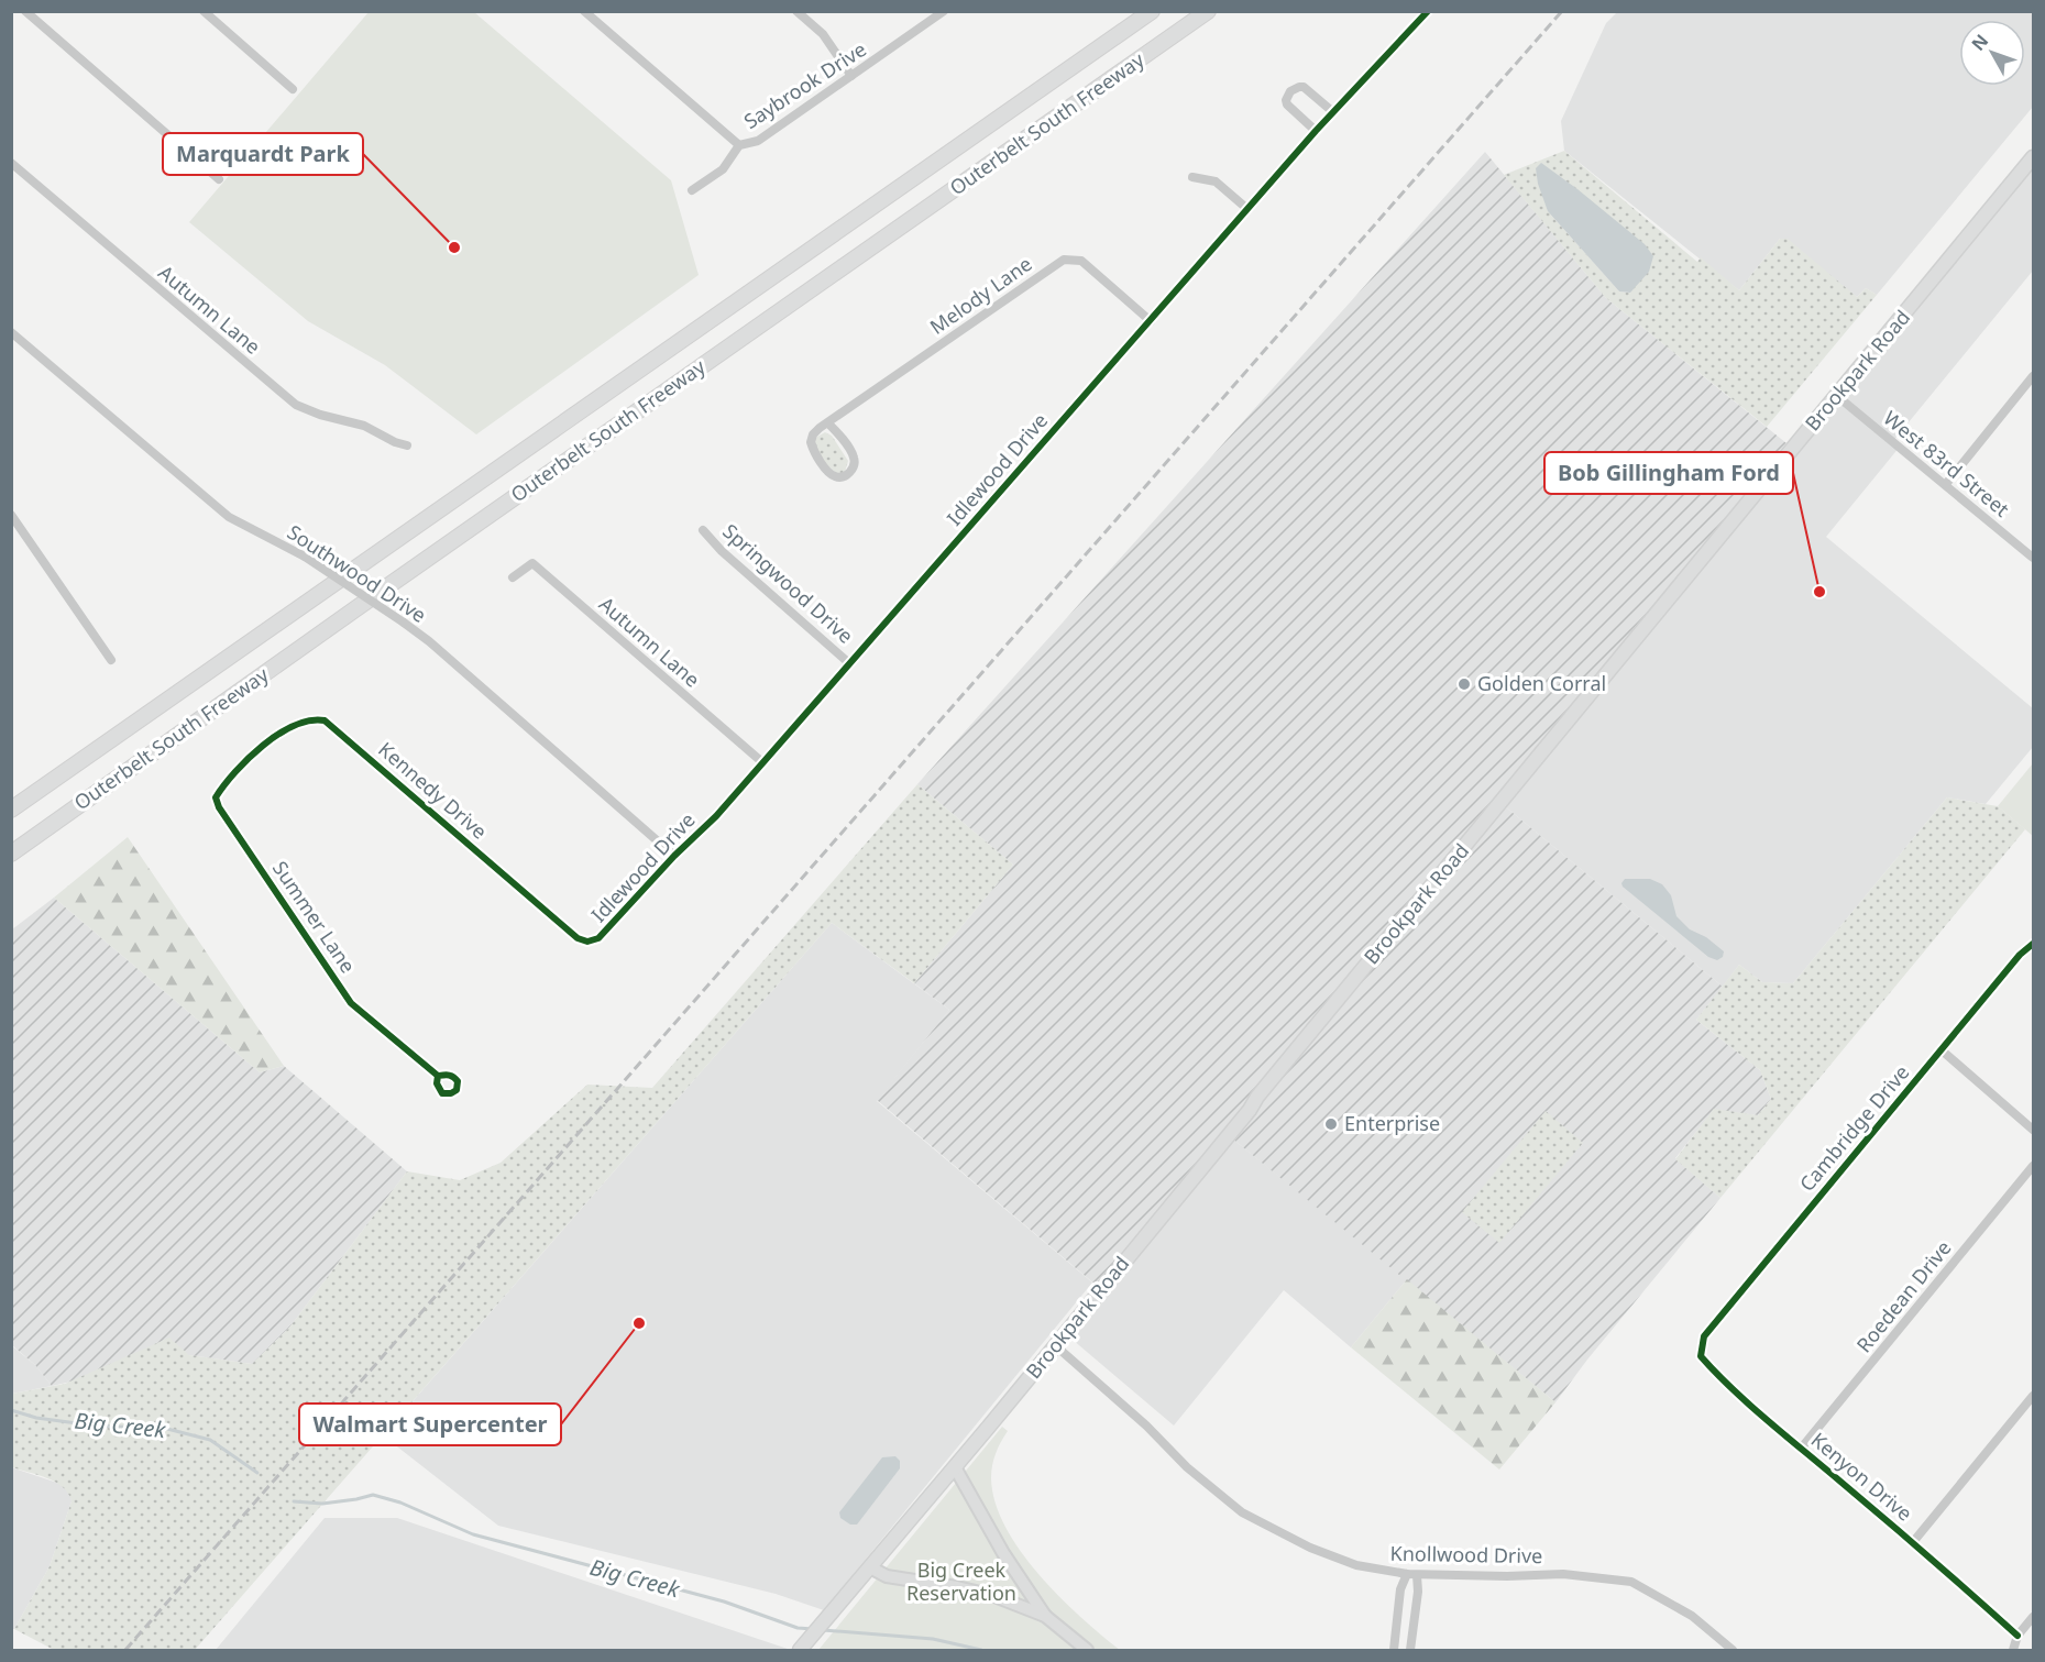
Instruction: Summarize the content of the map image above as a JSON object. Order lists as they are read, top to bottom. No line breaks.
{"streets":{"highway":["Outerbelt South Freeway"],"main road":["Brookpark Road"],"street":["Saybrook Drive","Melody Lane","Autumn Lane","West 83rd Street","Idlewood Drive","Southwood Drive","Springwood Drive","Kennedy Drive","Summer Lane","Cambridge Drive","Roedean Drive","Kenyon Drive","Knollwood Drive"]},"crossings":[["Melody Lane","Idlewood Drive"],["Autumn Lane","Idlewood Drive"],["Brookpark Road","West 83rd Street"],["Brookpark Road","Knollwood Drive"],["Idlewood Drive","Southwood Drive"],["Idlewood Drive","Springwood Drive"],["Idlewood Drive","Kennedy Drive"],["Kennedy Drive","Summer Lane"],["Cambridge Drive","Kenyon Drive"],["Roedean Drive","Kenyon Drive"]],"water":["Big Creek"],"parks":["Big Creek Reservation"],"places":["Marquardt Park","Bob Gillingham Ford","Golden Corral","Enterprise","Walmart Supercenter"],"north":"top left"}
